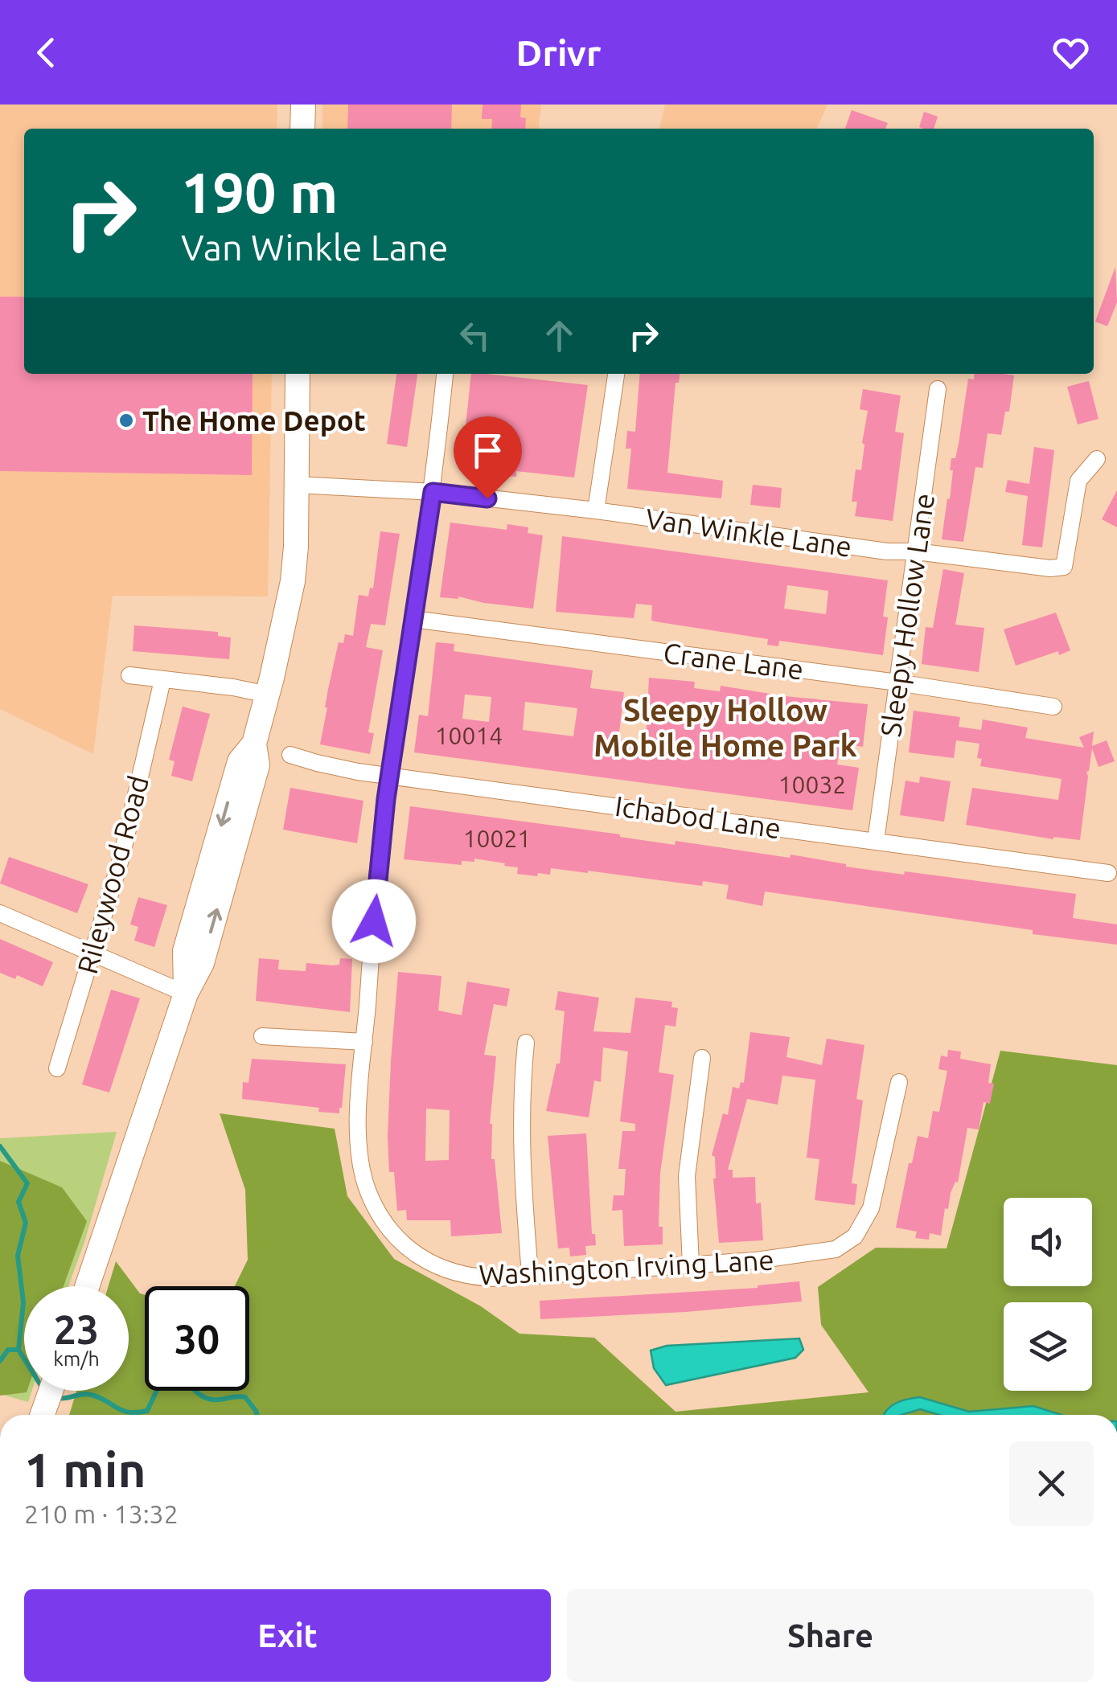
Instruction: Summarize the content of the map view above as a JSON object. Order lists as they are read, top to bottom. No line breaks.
{"streets":{"street":["Van Winkle Lane","Sleepy Hollow Lane","Crane Lane","Ichabod Lane","Rileywood Road","Washington Irving Lane"]},"crossings":[["Van Winkle Lane","Sleepy Hollow Lane"],["Van Winkle Lane","Washington Irving Lane"],["Sleepy Hollow Lane","Crane Lane"],["Sleepy Hollow Lane","Ichabod Lane"],["Crane Lane","Washington Irving Lane"],["Ichabod Lane","Washington Irving Lane"]],"districts":["Sleepy Hollow Mobile Home Park"],"places":["The Home Depot"],"house_numbers":["10014","10032","10021"],"page":{"header":"Drivr","turn":["190 m","Van Winkle Lane"],"speed":"23 km/h","limit":"30","heading":["1 min","210 m · 13:32"],"buttons":["Exit","Share"]}}
